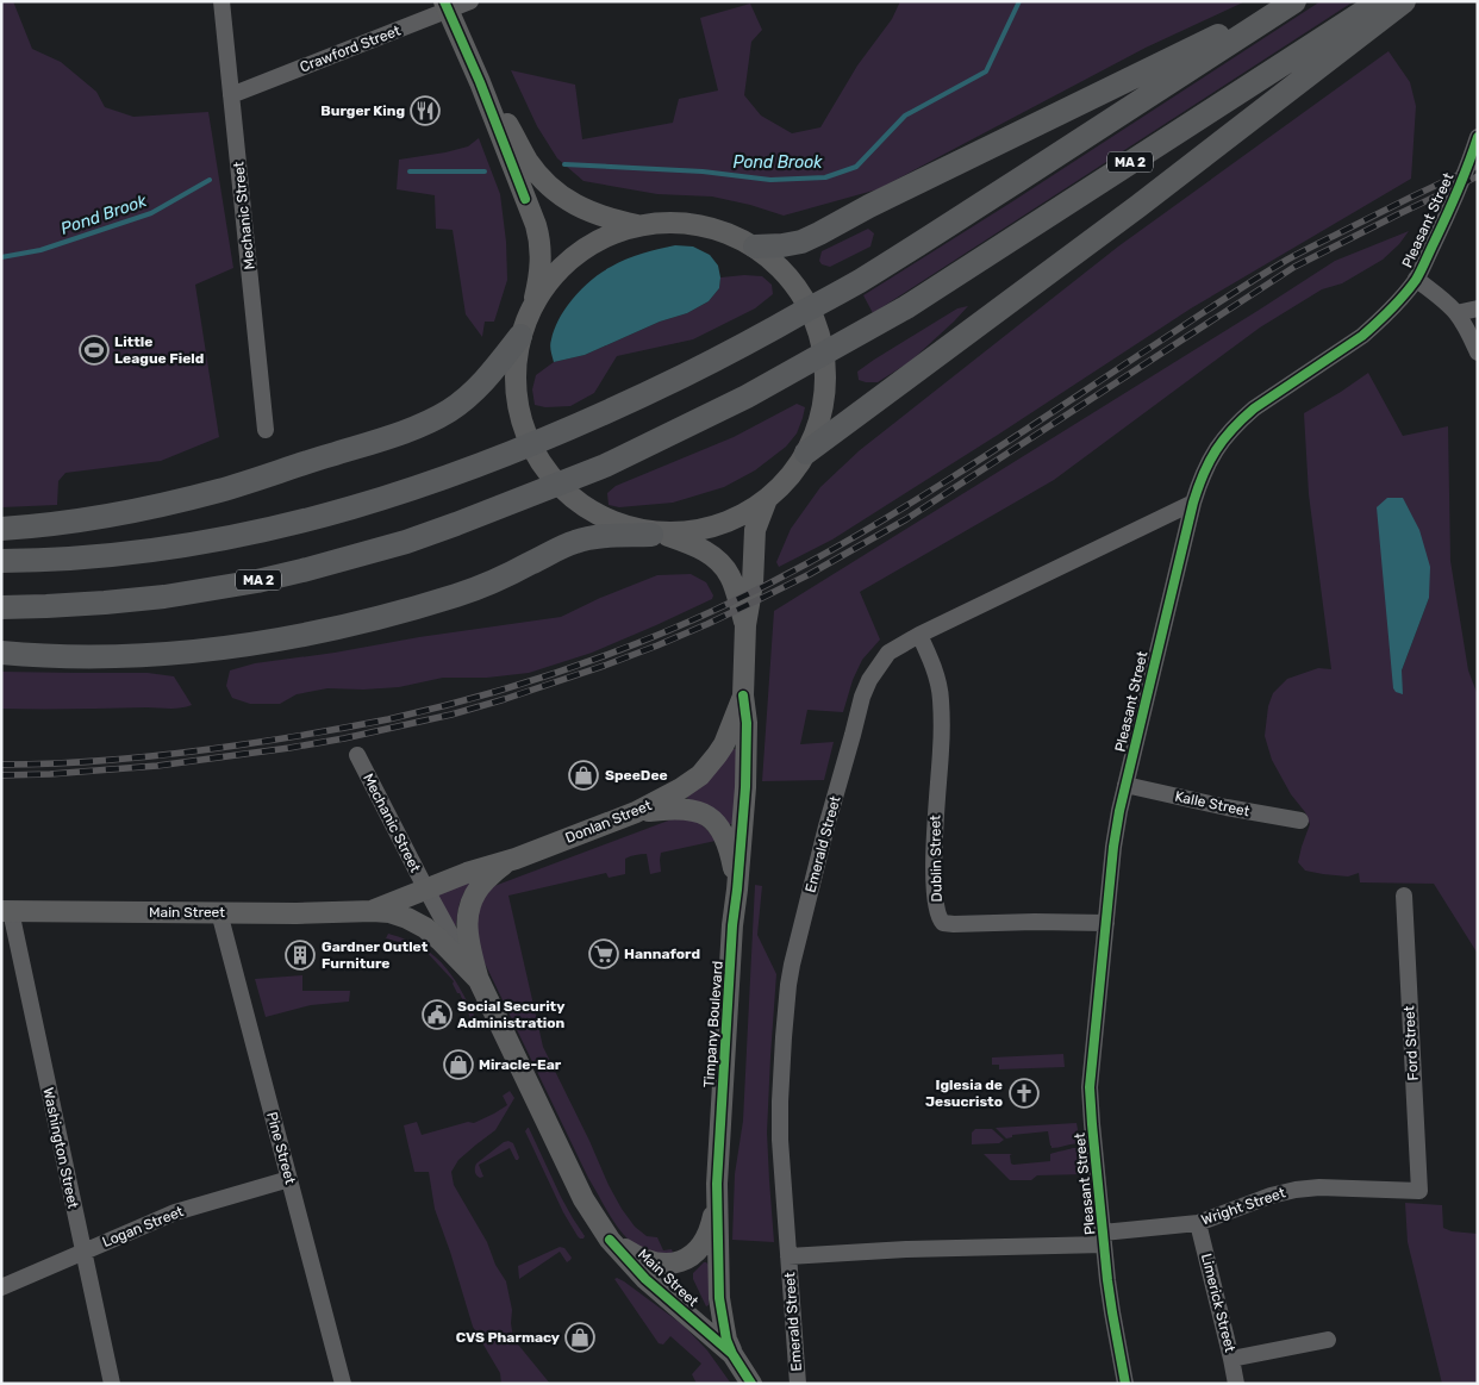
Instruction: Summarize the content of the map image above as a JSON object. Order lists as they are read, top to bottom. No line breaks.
{"streets":{"highway":["MA 2"],"main road":["Donlan Street","Main Street","Timpany Boulevard"],"street":["Crawford Street","Mechanic Street","Pleasant Street","Kalle Street","Emerald Street","Dublin Street","Ford Street","Washington Street","Pine Street","Wright Street","Logan Street","Limerick Street"]},"crossings":[["Crawford Street","Mechanic Street"],["Mechanic Street","Donlan Street"],["Mechanic Street","Main Street"],["Pleasant Street","Kalle Street"],["Pleasant Street","Emerald Street"],["Pleasant Street","Dublin Street"],["Pleasant Street","Wright Street"],["Donlan Street","Main Street"],["Donlan Street","Timpany Boulevard"],["Emerald Street","Dublin Street"],["Emerald Street","Wright Street"],["Main Street","Timpany Boulevard"],["Main Street","Washington Street"],["Main Street","Pine Street"],["Ford Street","Wright Street"],["Washington Street","Logan Street"],["Pine Street","Logan Street"],["Wright Street","Limerick Street"]],"water":["Pond Brook"],"places":{"restaurant":["Burger King"],"sports":["Little League Field"],"shop":["SpeeDee","Miracle-Ear","CVS Pharmacy"],"supermarket":["Hannaford"],"building":["Gardner Outlet Furniture"],"public building":["Social Security Administration"],"church":["Iglesia de Jesucristo"]}}
